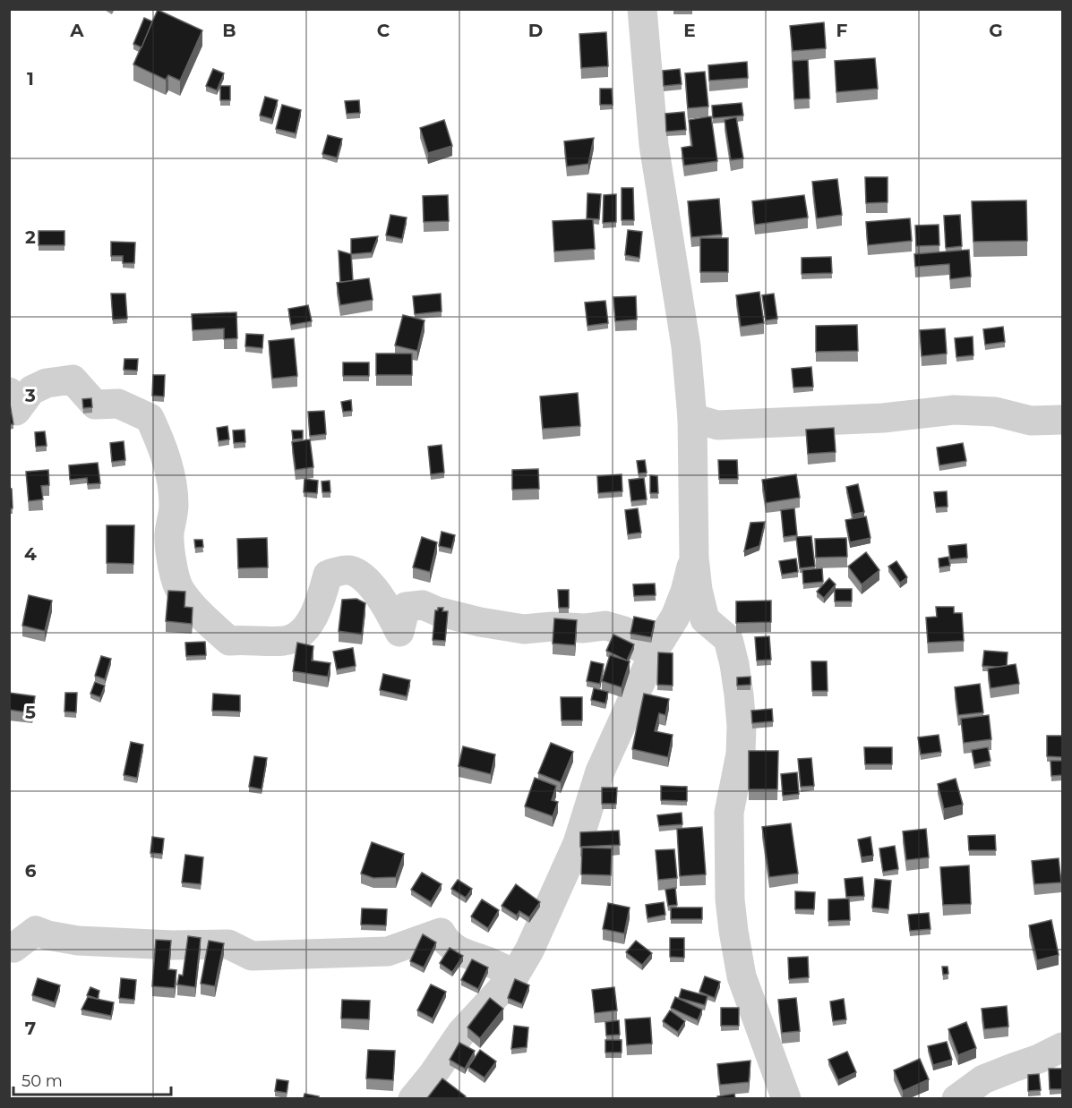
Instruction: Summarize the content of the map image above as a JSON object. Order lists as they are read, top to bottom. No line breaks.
{"scale_bar":"50 m","grid":{"columns":["A","B","C","D","E","F","G"],"rows":["1","2","3","4","5","6","7"]}}
